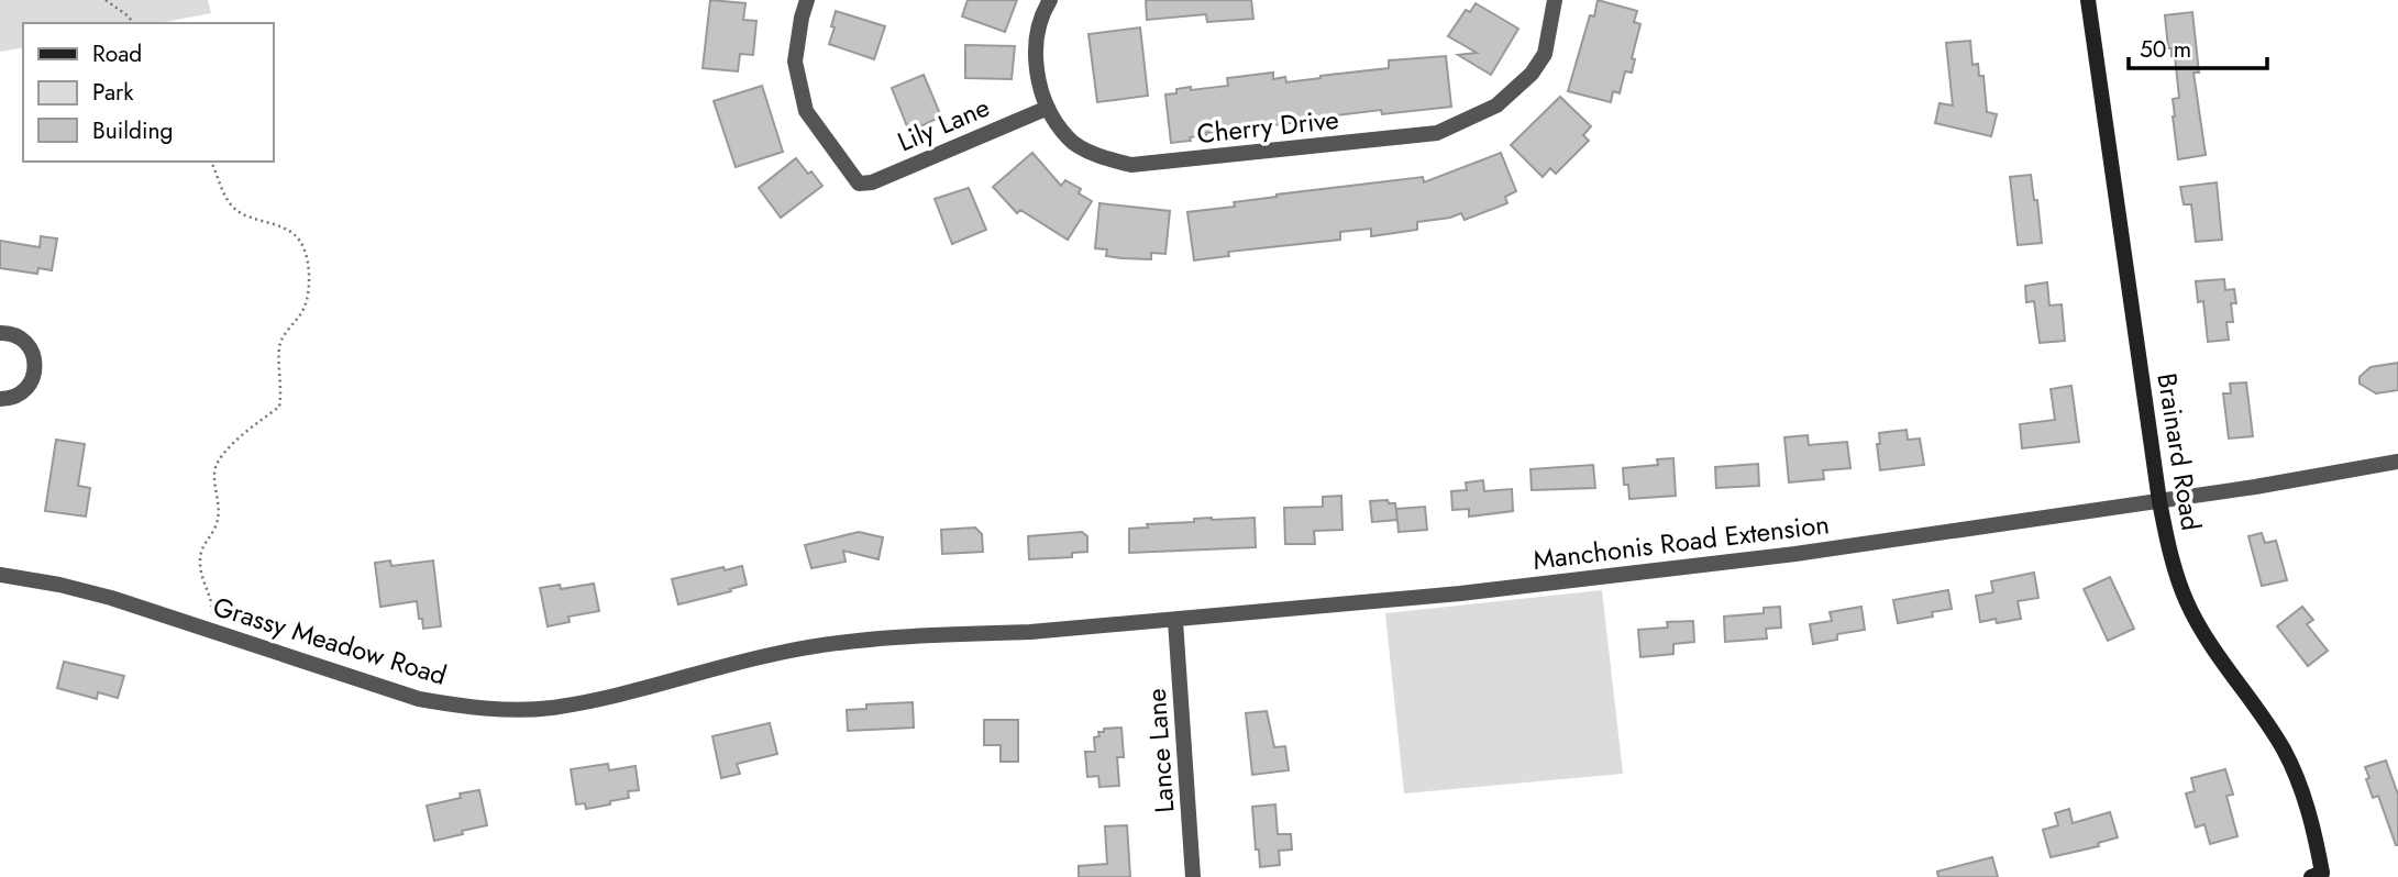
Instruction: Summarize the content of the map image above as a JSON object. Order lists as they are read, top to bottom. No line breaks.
{"streets":{"street":["Lily Lane","Cherry Drive","Brainard Road","Manchonis Road Extension","Grassy Meadow Road","Lance Lane"]},"crossings":[["Lily Lane","Cherry Drive"],["Brainard Road","Manchonis Road Extension"],["Manchonis Road Extension","Grassy Meadow Road"],["Manchonis Road Extension","Lance Lane"]],"legend":["Road","Park","Building"],"scale_bar":"50 m"}
